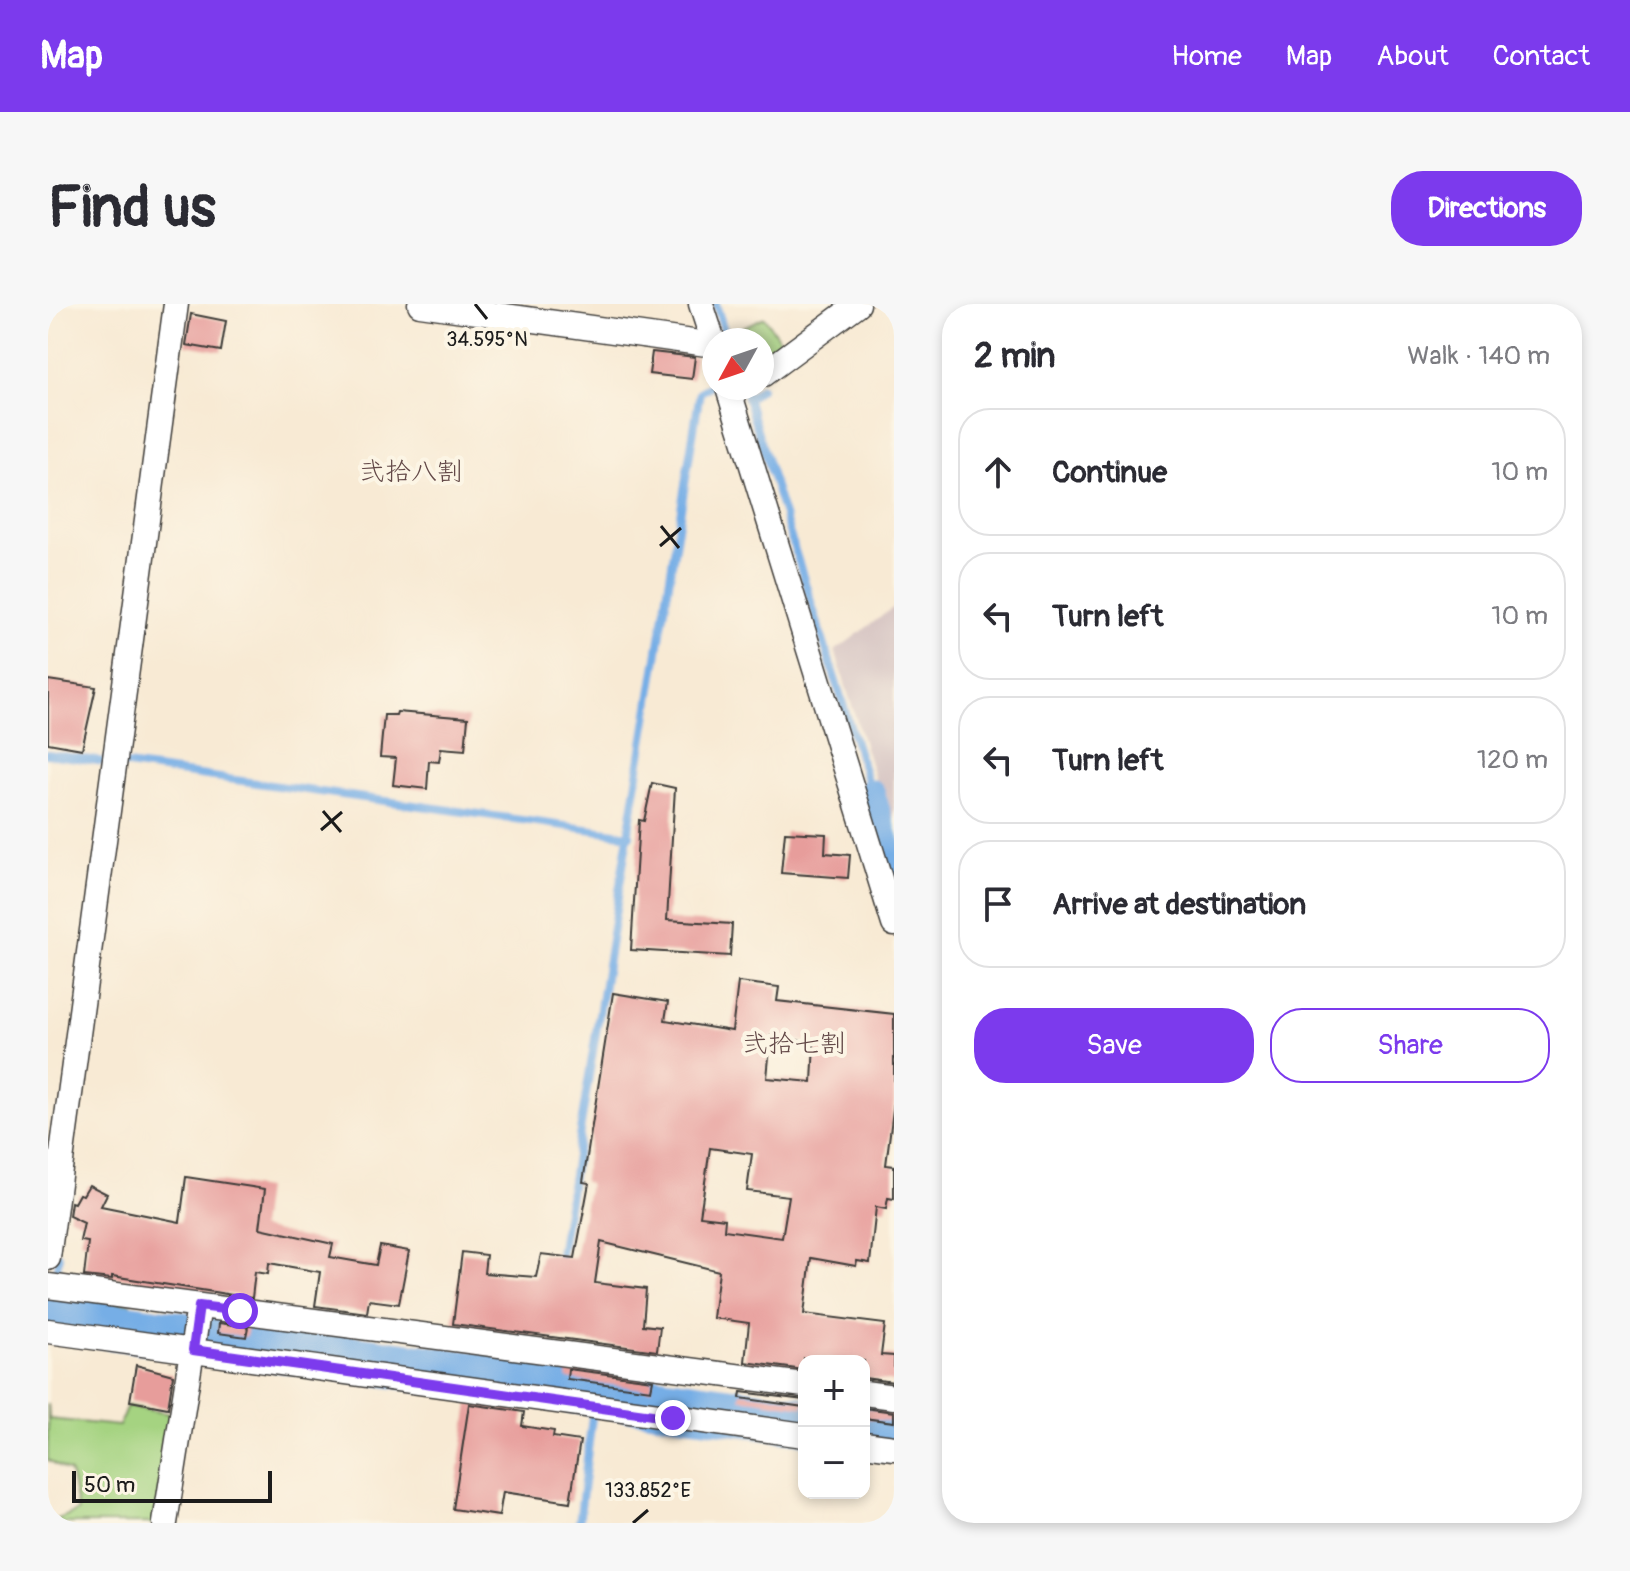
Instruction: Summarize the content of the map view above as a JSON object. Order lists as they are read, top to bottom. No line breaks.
{"districts":["弐拾八割","弐拾七割"],"scale_bar":"50 m","north":"bottom left","page":{"header":"Map","nav":["Home","Map","About","Contact"],"buttons":["Directions",["Save","Share"]],"title":"Find us","heading":["2 min","Walk · 140 m"],"list":[["Continue","10 m"],["Turn left","10 m"],["Turn left","120 m"],"Arrive at destination"],"map_buttons":["+","−"],"scale":"50 m"},"coordinates":["34.595°N","133.852°E"]}
